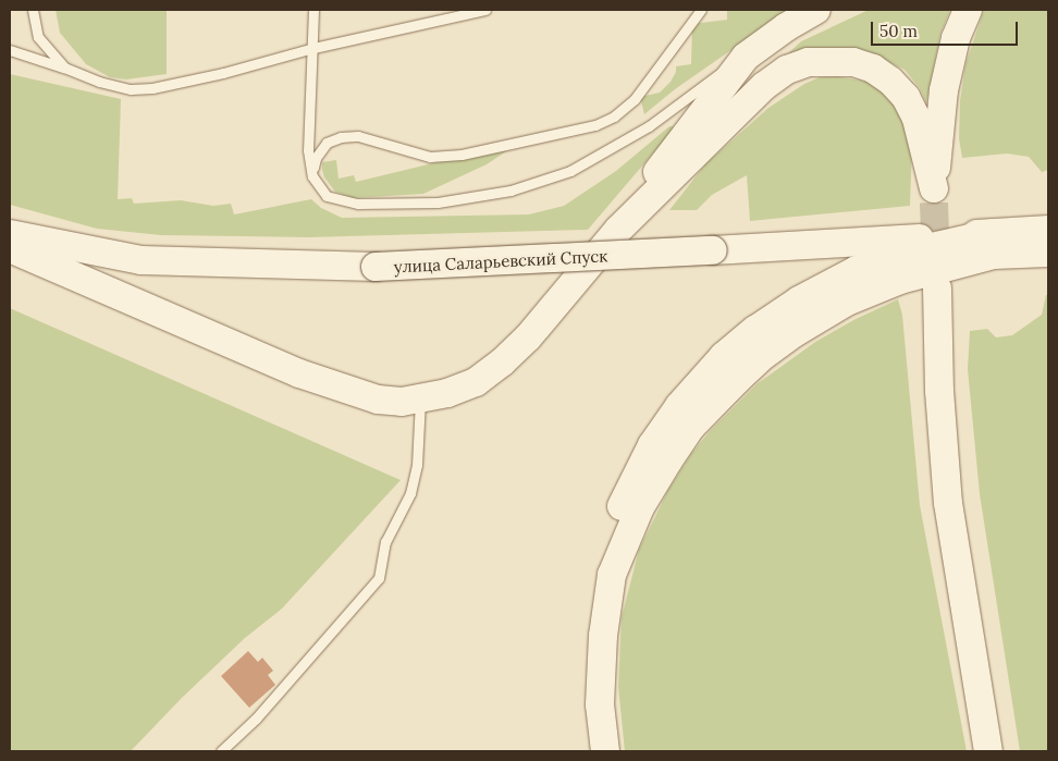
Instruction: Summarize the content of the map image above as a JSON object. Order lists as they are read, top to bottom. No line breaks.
{"streets":{"street":["улица Саларьевский Спуск"]},"scale_bar":"50 m"}
